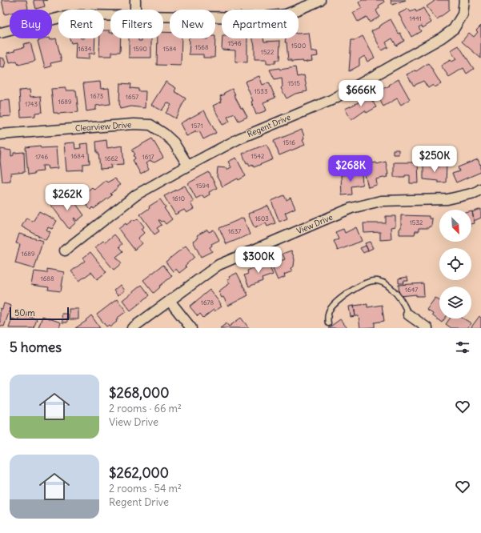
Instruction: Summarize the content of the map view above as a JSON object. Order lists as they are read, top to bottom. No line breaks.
{"streets":{"street":["Regent Drive","Clearview Drive","View Drive"]},"crossings":[["Regent Drive","Clearview Drive"]],"house_numbers":["1441","1546","1500","1568","1634","1590","1584","1522","1515","1533","1673","1657","1689","1743","1571","1516","1684","1542","1746","1617","1662","1594","1610","1603","1532","1637","1689","1688","1647","1678"],"scale_bar":"50 m","north":"bottom right","page":{"chip":["Buy","Rent","Filters","New","Apartment"],"price":["$666K","$250K","$268K","$262K","$300K"],"scale":"50 m","heading":"5 homes","list":[{"name":"$268,000","note":"2 rooms · 66 m² · View Drive"},{"name":"$262,000","note":"2 rooms · 54 m² · Regent Drive"}]}}
